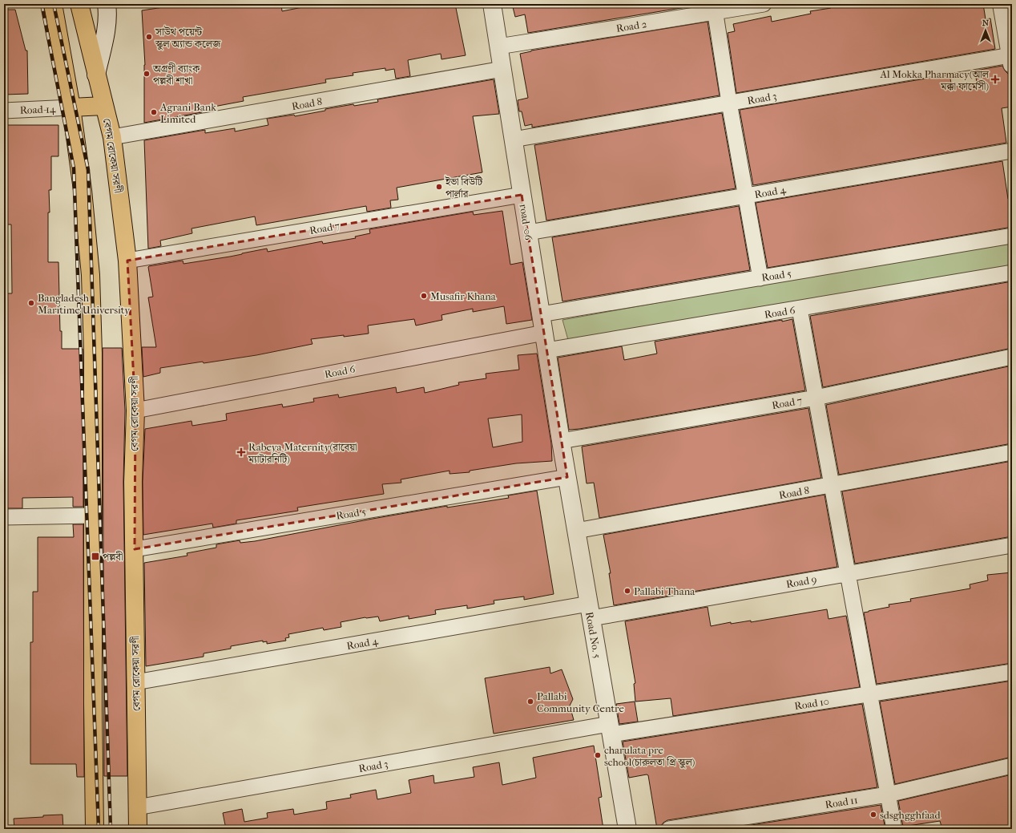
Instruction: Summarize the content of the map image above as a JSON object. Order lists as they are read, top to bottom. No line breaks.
{"streets":{"main road":["বেগম রোকেয়া সরণী"],"street":["Road 2","Road 3","Road 8","Road-14","Road 4","road -06","Road 7","Road 5","Road 6","Road 9","Road No. 5","Road 10","Road 11"]},"crossings":[["Road 2","road -06"],["Road 3","বেগম রোকেয়া সরণী"],["Road 3","road -06"],["Road 3","Road No. 5"],["Road 3","Road 10"],["Road 8","বেগম রোকেয়া সরণী"],["Road 8","road -06"],["Road 8","Road No. 5"],["বেগম রোকেয়া সরণী","Road 4"],["বেগম রোকেয়া সরণী","Road 7"],["বেগম রোকেয়া সরণী","Road 5"],["বেগম রোকেয়া সরণী","Road 6"],["Road 4","road -06"],["Road 4","Road 9"],["Road 4","Road No. 5"],["road -06","Road 7"],["road -06","Road 5"],["road -06","Road 6"],["road -06","Road No. 5"],["Road 7","Road No. 5"],["Road 5","Road No. 5"],["Road 9","Road No. 5"],["Road No. 5","Road 10"]],"places":{"other":["সাউথ পয়েন্ট স্কুল অ্যান্ড কলেজ","অগ্রণী ব্যাংক পল্লবী শাখা","Agrani Bank Limited","ইভা বিউটি পার্লার","Musafir Khana","Bangladesh Maritime University","Pallabi Thana","Pallabi Community Centre","charulata pre school(চারুলতা প্রি স্কুল)","sdsghgghfaad"],"health":["Al Mokka Pharmacy(আল মক্কা ফার্মেসী)","Rabeya Maternity(রাবেয়া ম্যাটারনিটি)"],"transit":["পল্লবী"]},"north":"top"}
